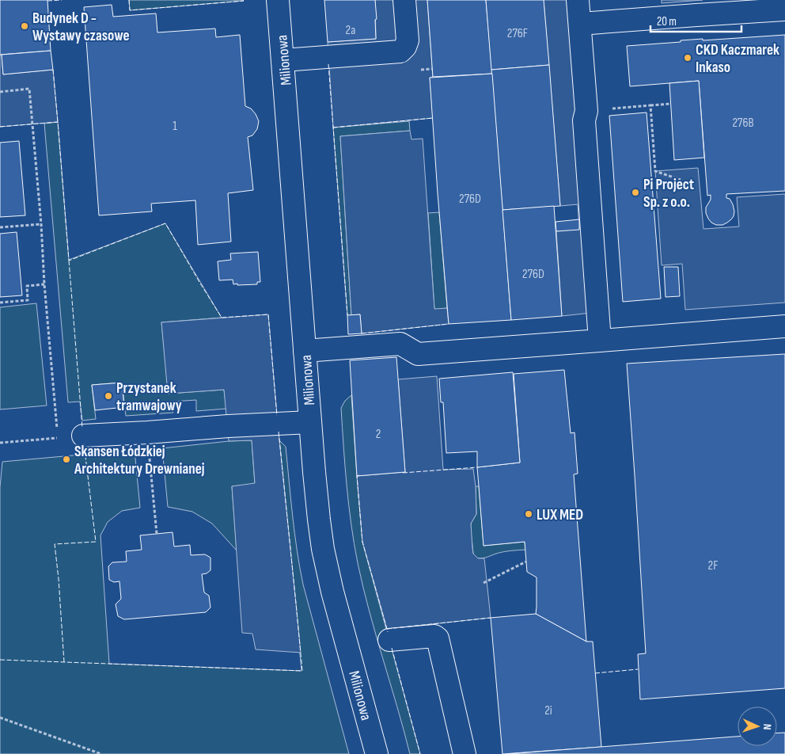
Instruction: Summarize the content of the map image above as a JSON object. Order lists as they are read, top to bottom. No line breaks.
{"streets":{"street":["Milionowa"]},"places":["Budynek D - Wystawy czasowe","CKD Kaczmarek Inkaso","Pi Project Sp. z o.o.","Przystanek tramwajowy","Skansen Łódzkiej Architektury Drewnianej","LUX MED"],"house_numbers":["2a","276F","276B","1","276D","276D","2","2F","2i"],"scale_bar":"20 m","north":"right"}
